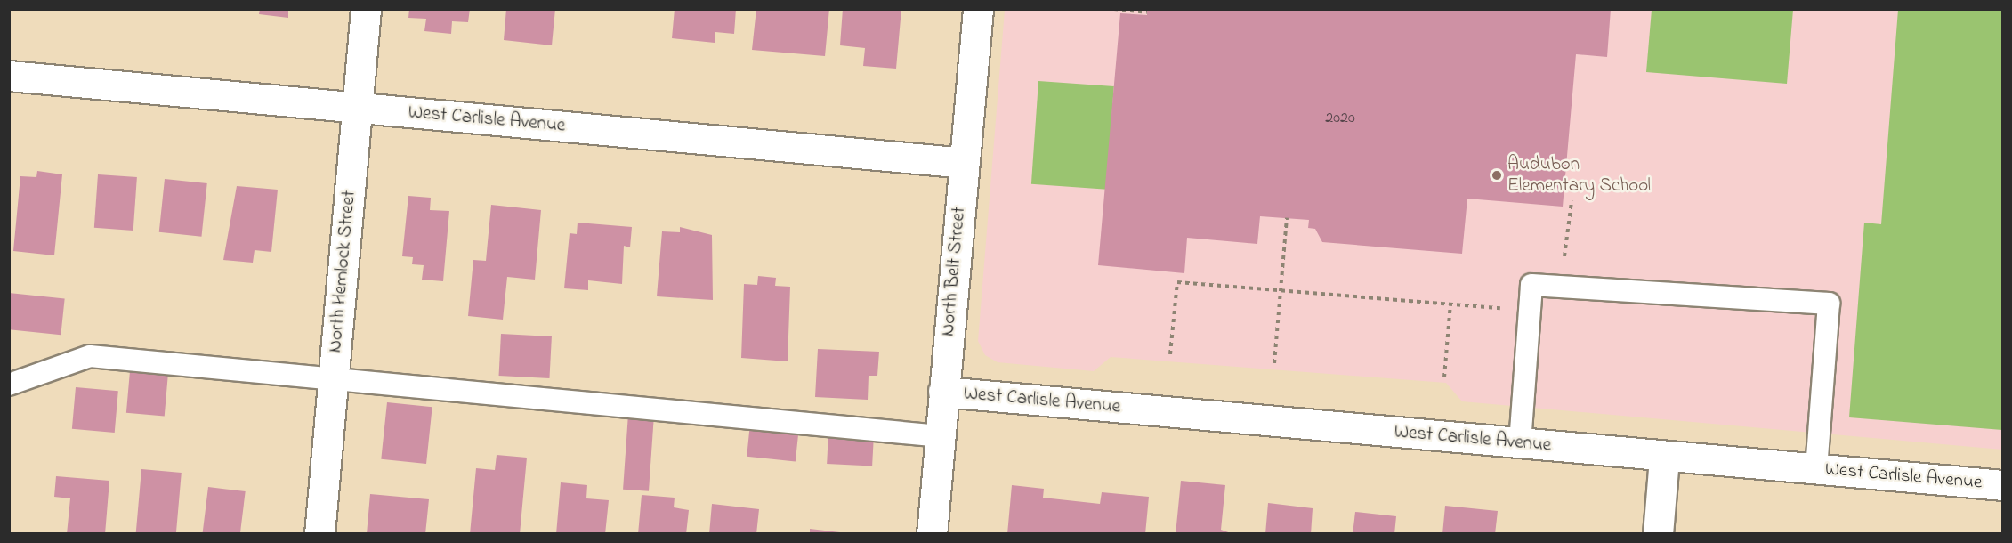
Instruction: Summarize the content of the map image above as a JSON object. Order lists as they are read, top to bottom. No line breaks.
{"streets":{"street":["West Carlisle Avenue","North Hemlock Street","North Belt Street"]},"crossings":[["West Carlisle Avenue","North Hemlock Street"],["West Carlisle Avenue","North Belt Street"]],"places":["Audubon Elementary School"],"house_numbers":["2020"]}
